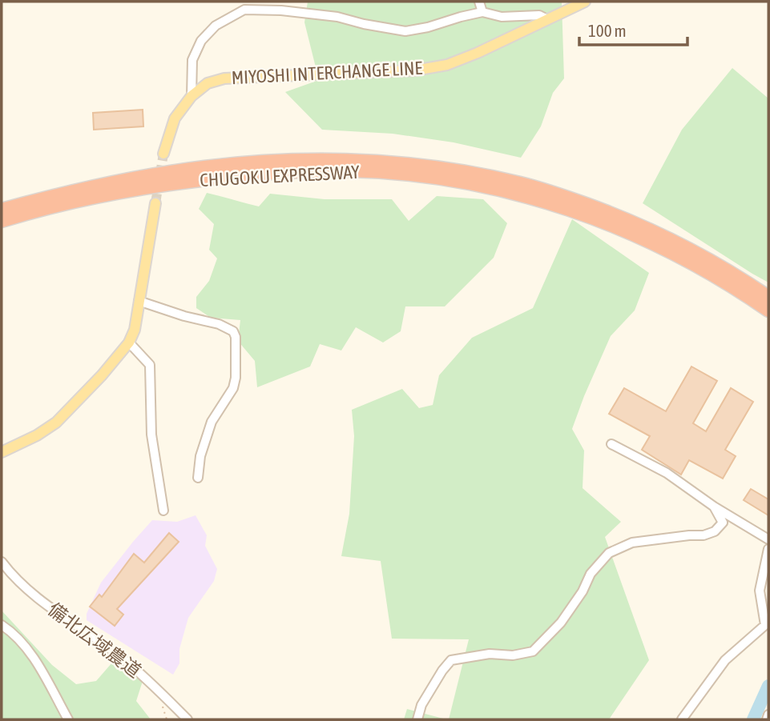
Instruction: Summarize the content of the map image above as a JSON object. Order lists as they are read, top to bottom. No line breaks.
{"streets":{"highway":["CHUGOKU EXPRESSWAY"],"main road":["MIYOSHI INTERCHANGE LINE"],"street":["備北広域農道"]},"scale_bar":"100 m"}
